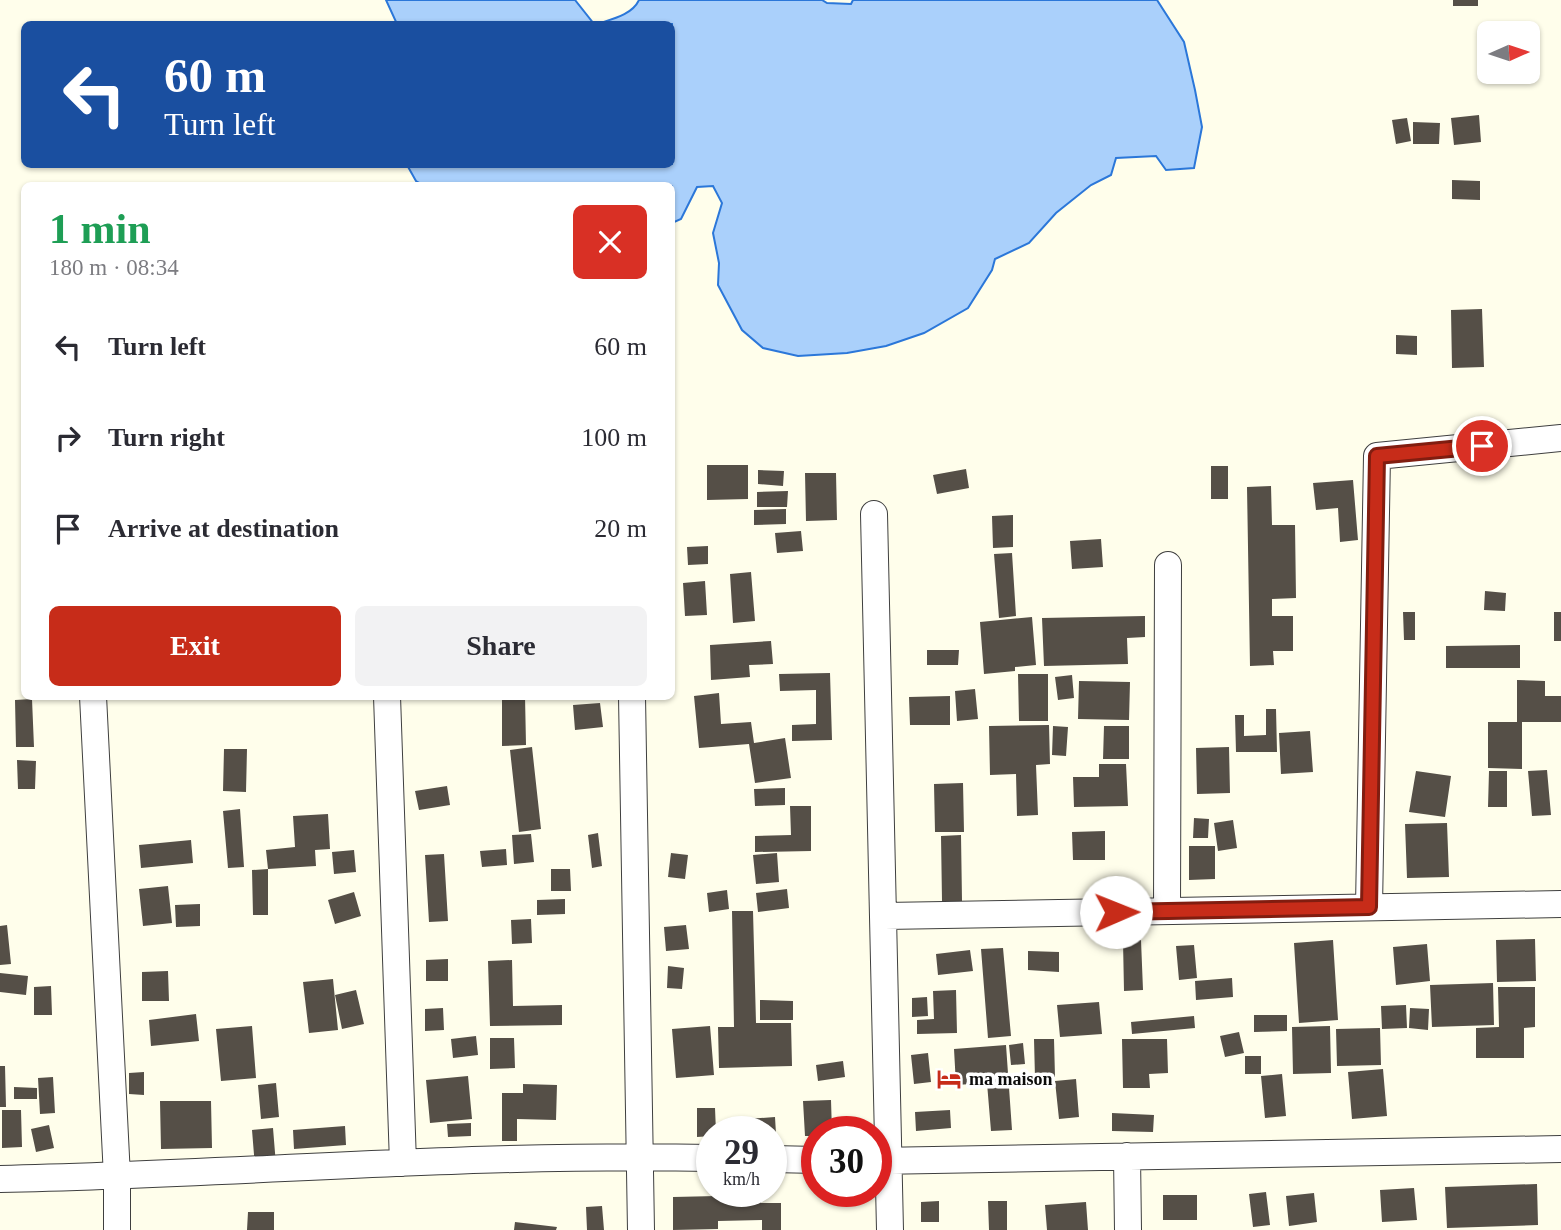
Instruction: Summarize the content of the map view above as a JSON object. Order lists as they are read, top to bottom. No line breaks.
{"places":{"hotel":["ma maison"]},"north":"right","page":{"turn":["60 m","Turn left"],"heading":["1 min","180 m · 08:34"],"list":[{"name":"Turn left","value":"60 m"},{"name":"Turn right","value":"100 m"},{"name":"Arrive at destination","value":"20 m"}],"buttons":["Exit","Share"],"speed":"29 km/h","limit":"30"}}
